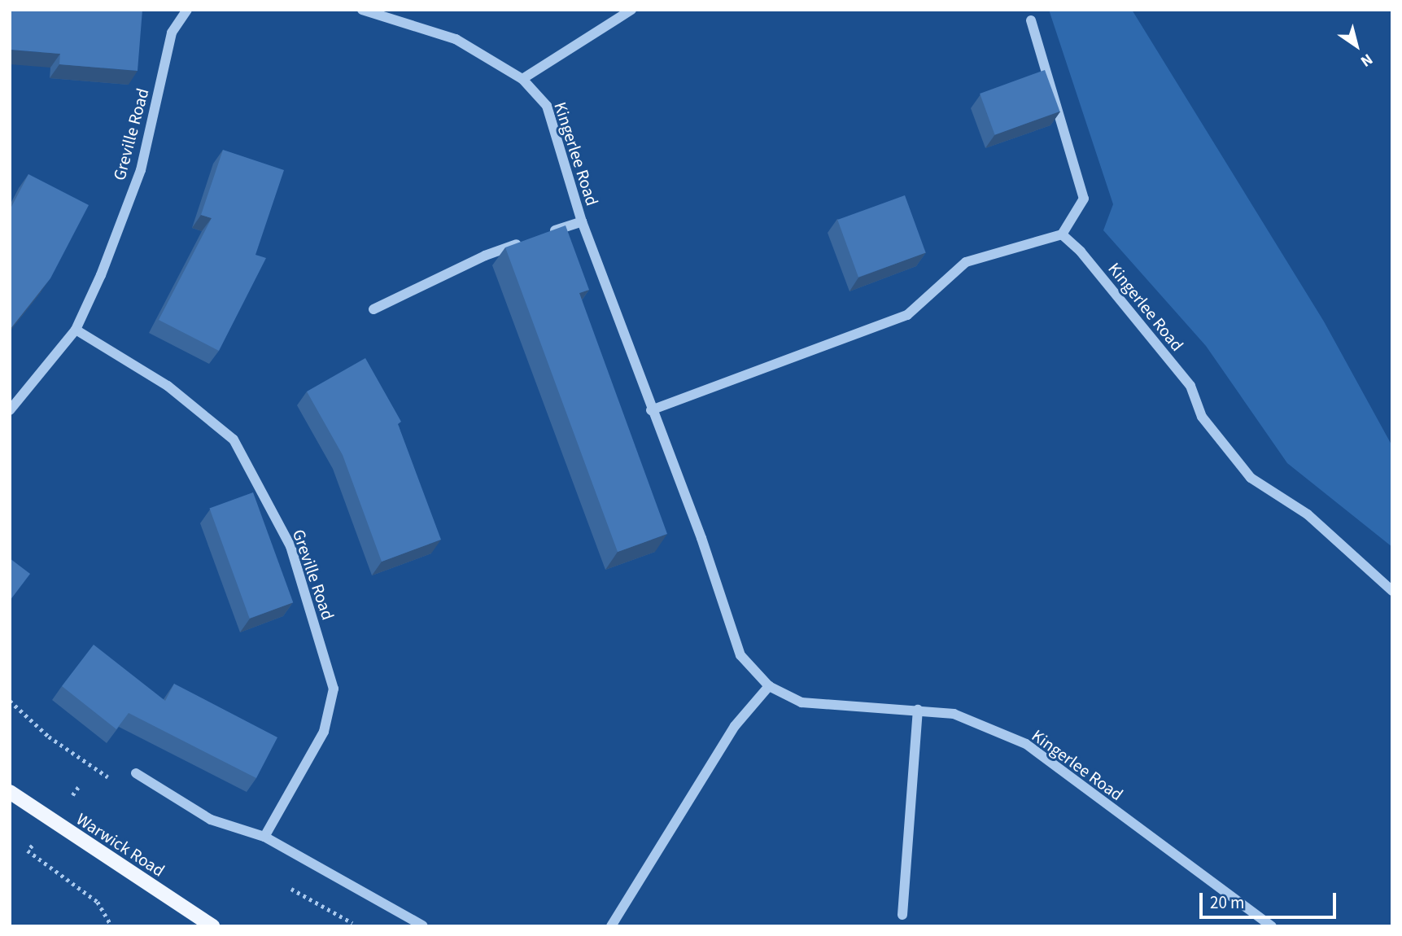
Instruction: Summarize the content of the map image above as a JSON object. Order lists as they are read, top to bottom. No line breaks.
{"streets":{"main road":["Warwick Road"],"street":["Greville Road","Kingerlee Road"]},"scale_bar":"20 m","north":"bottom right"}
